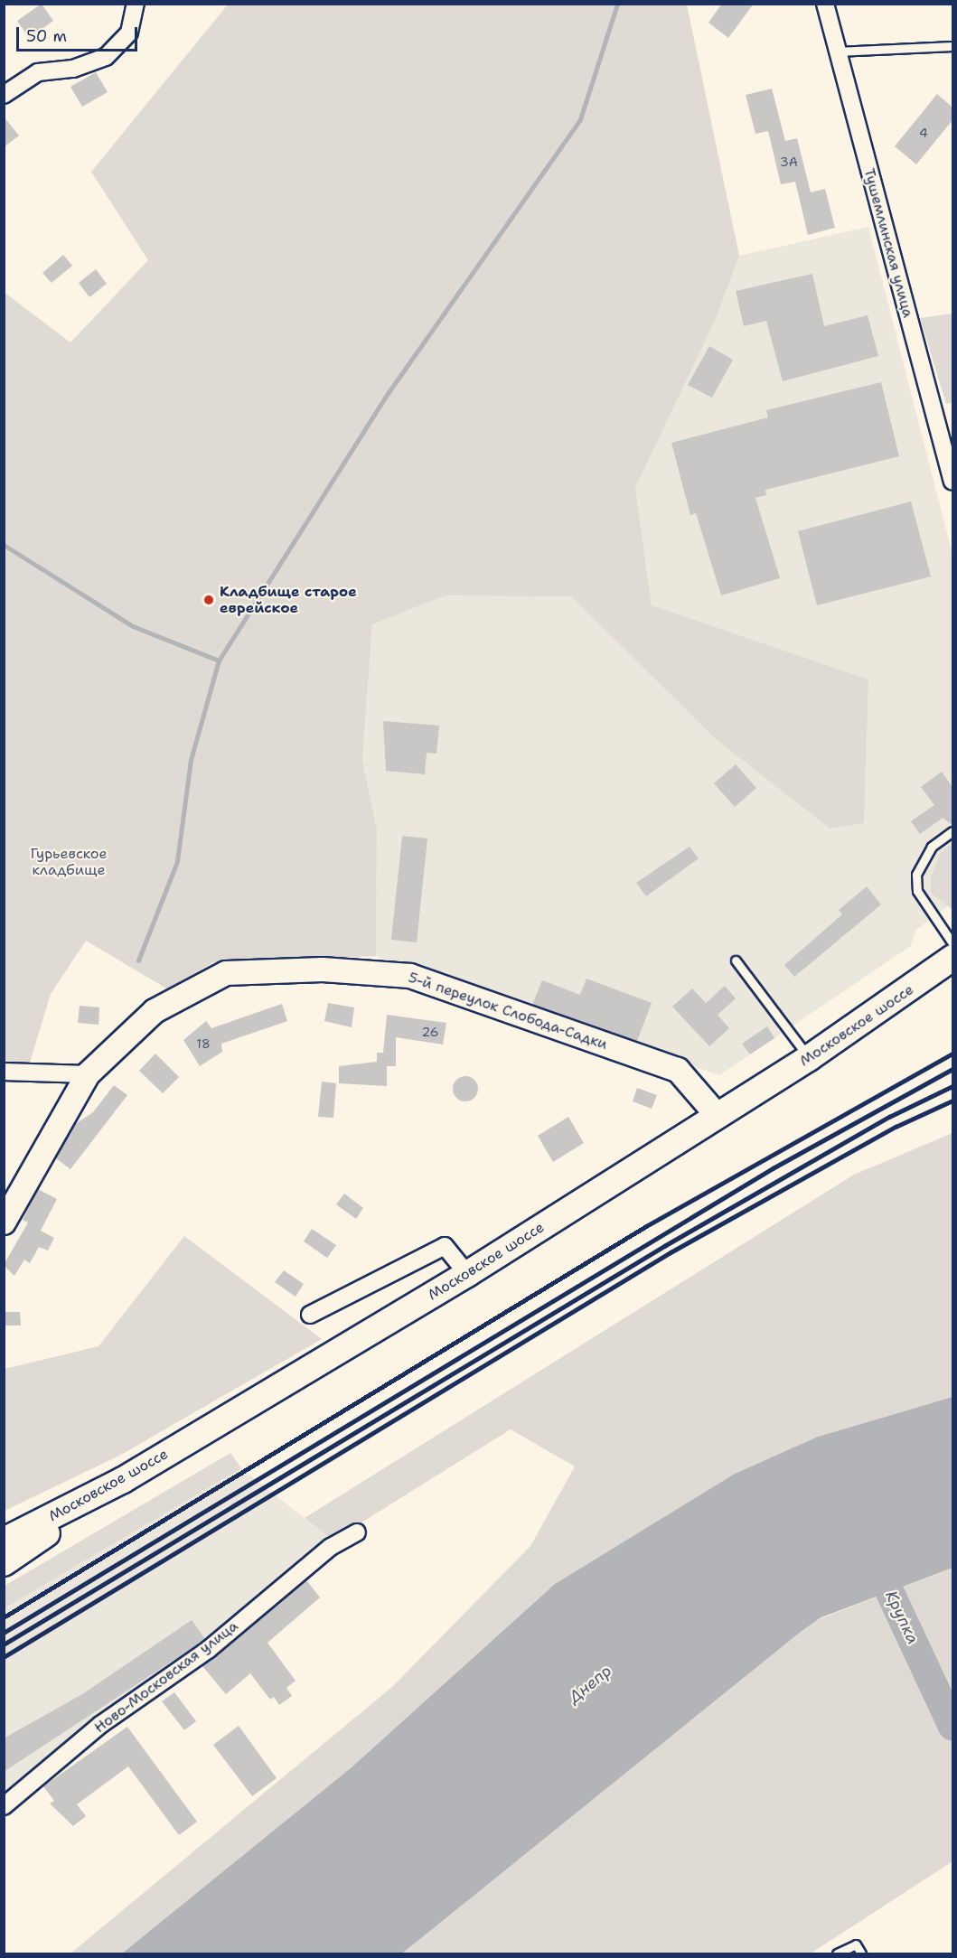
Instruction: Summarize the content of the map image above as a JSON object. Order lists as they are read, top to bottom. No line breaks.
{"streets":{"main road":["Московское шоссе"],"street":["Тушемлинская улица","5-й переулок Слобода-Садки","Ново-Московская улица"]},"crossings":[["5-й переулок Слобода-Садки","Московское шоссе"]],"water":["Крупка","Днепр"],"parks":["Гурьевское кладбище"],"places":["Кладбище старое еврейское"],"house_numbers":["4","3А","26","18"],"scale_bar":"50 m"}
